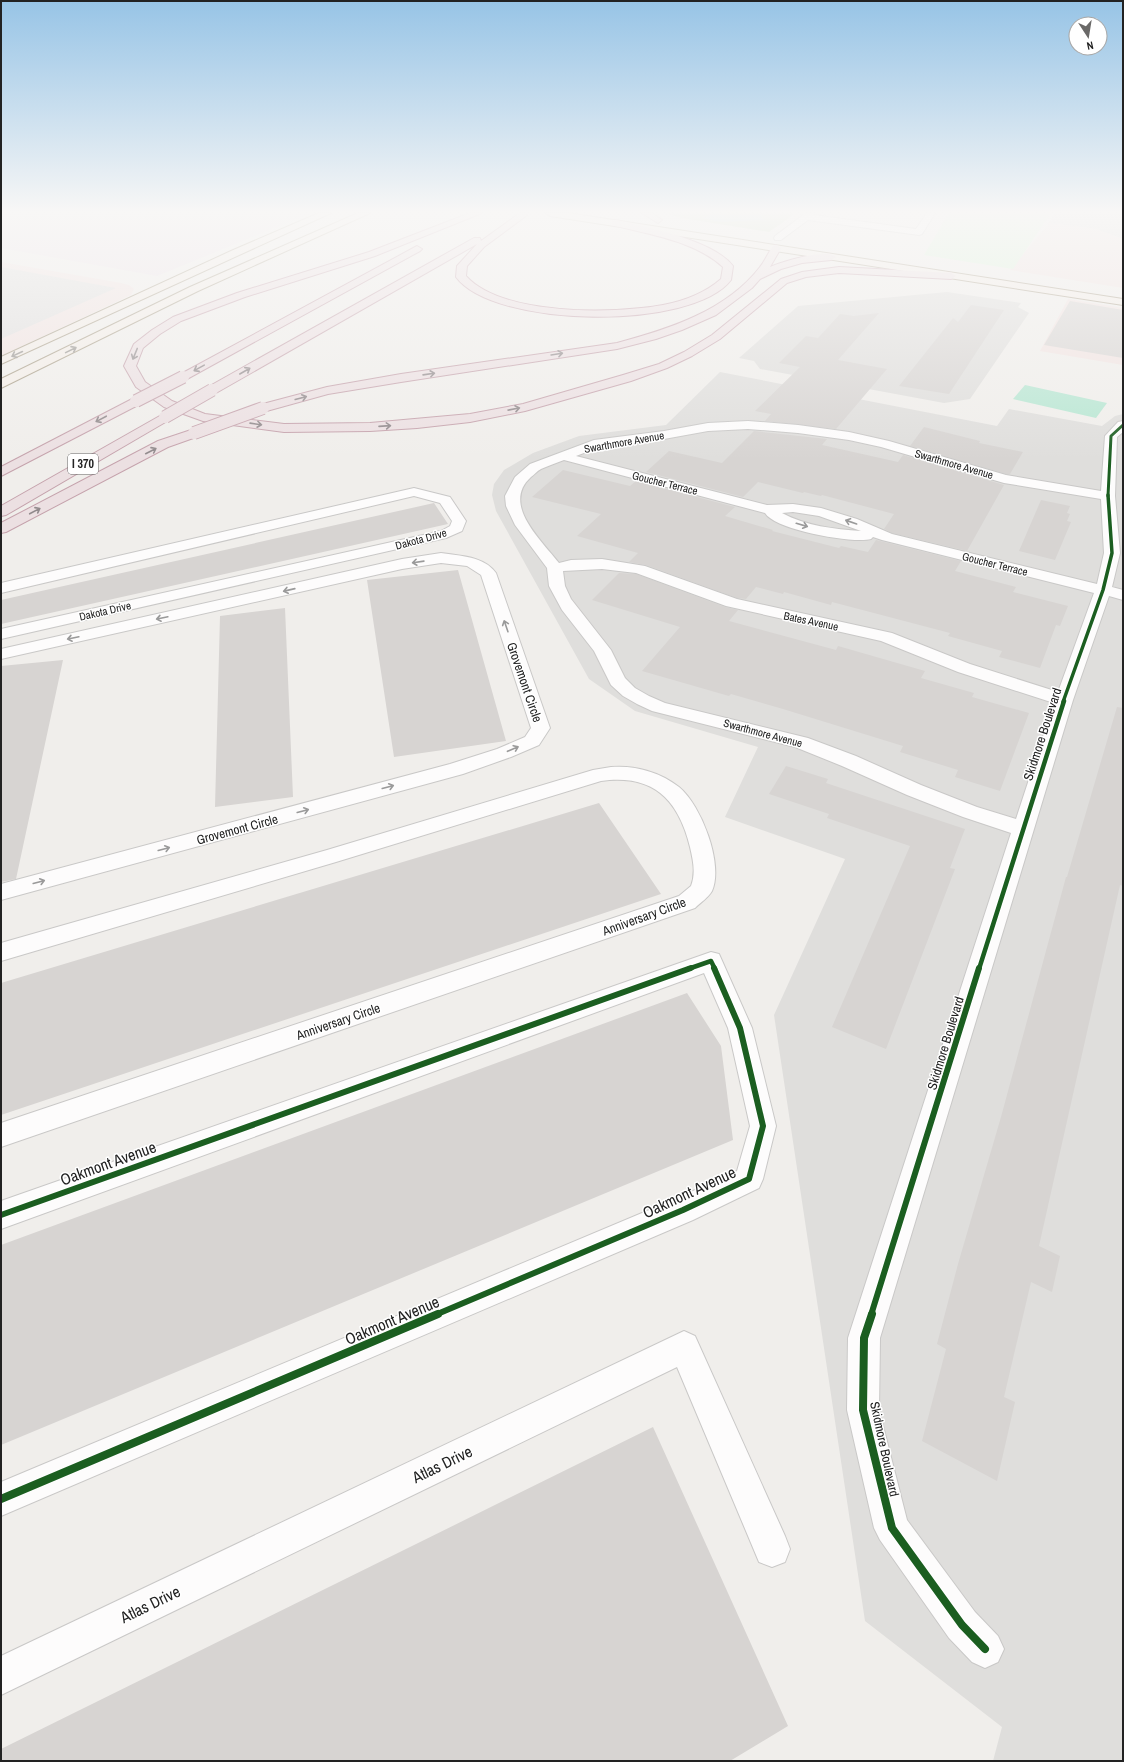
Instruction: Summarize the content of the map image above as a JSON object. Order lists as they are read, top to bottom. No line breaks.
{"streets":{"highway":["I 370"],"street":["Swarthmore Avenue","Goucher Terrace","Dakota Drive","Bates Avenue","Grovemont Circle","Skidmore Boulevard","Anniversary Circle","Oakmont Avenue","Atlas Drive"]},"crossings":[["Swarthmore Avenue","Goucher Terrace"],["Swarthmore Avenue","Bates Avenue"],["Swarthmore Avenue","Skidmore Boulevard"],["Goucher Terrace","Skidmore Boulevard"],["Bates Avenue","Skidmore Boulevard"]],"north":"bottom"}
